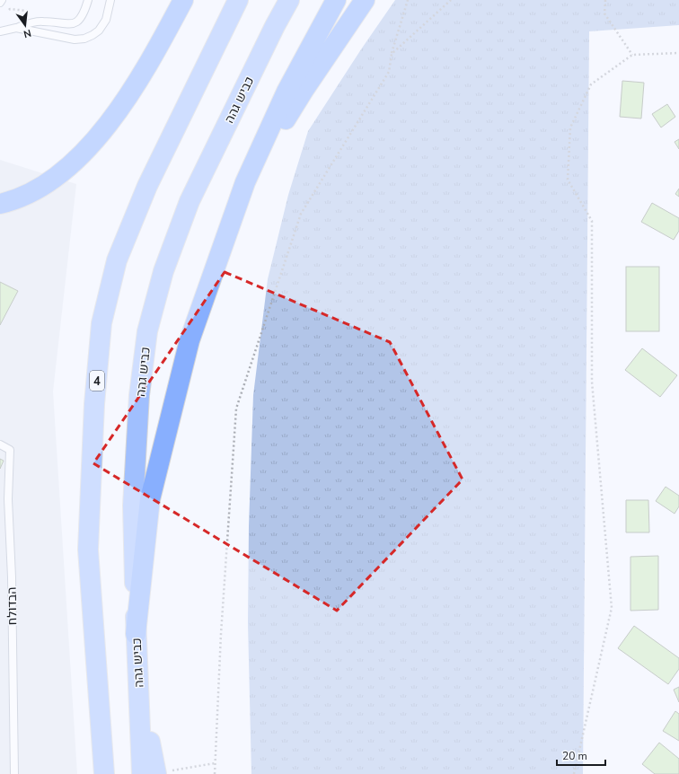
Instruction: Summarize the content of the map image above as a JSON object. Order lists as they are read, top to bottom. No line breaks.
{"streets":{"highway":["כביש גהה","4"],"lane":["הבדולח"]},"scale_bar":"20 m","north":"bottom"}
